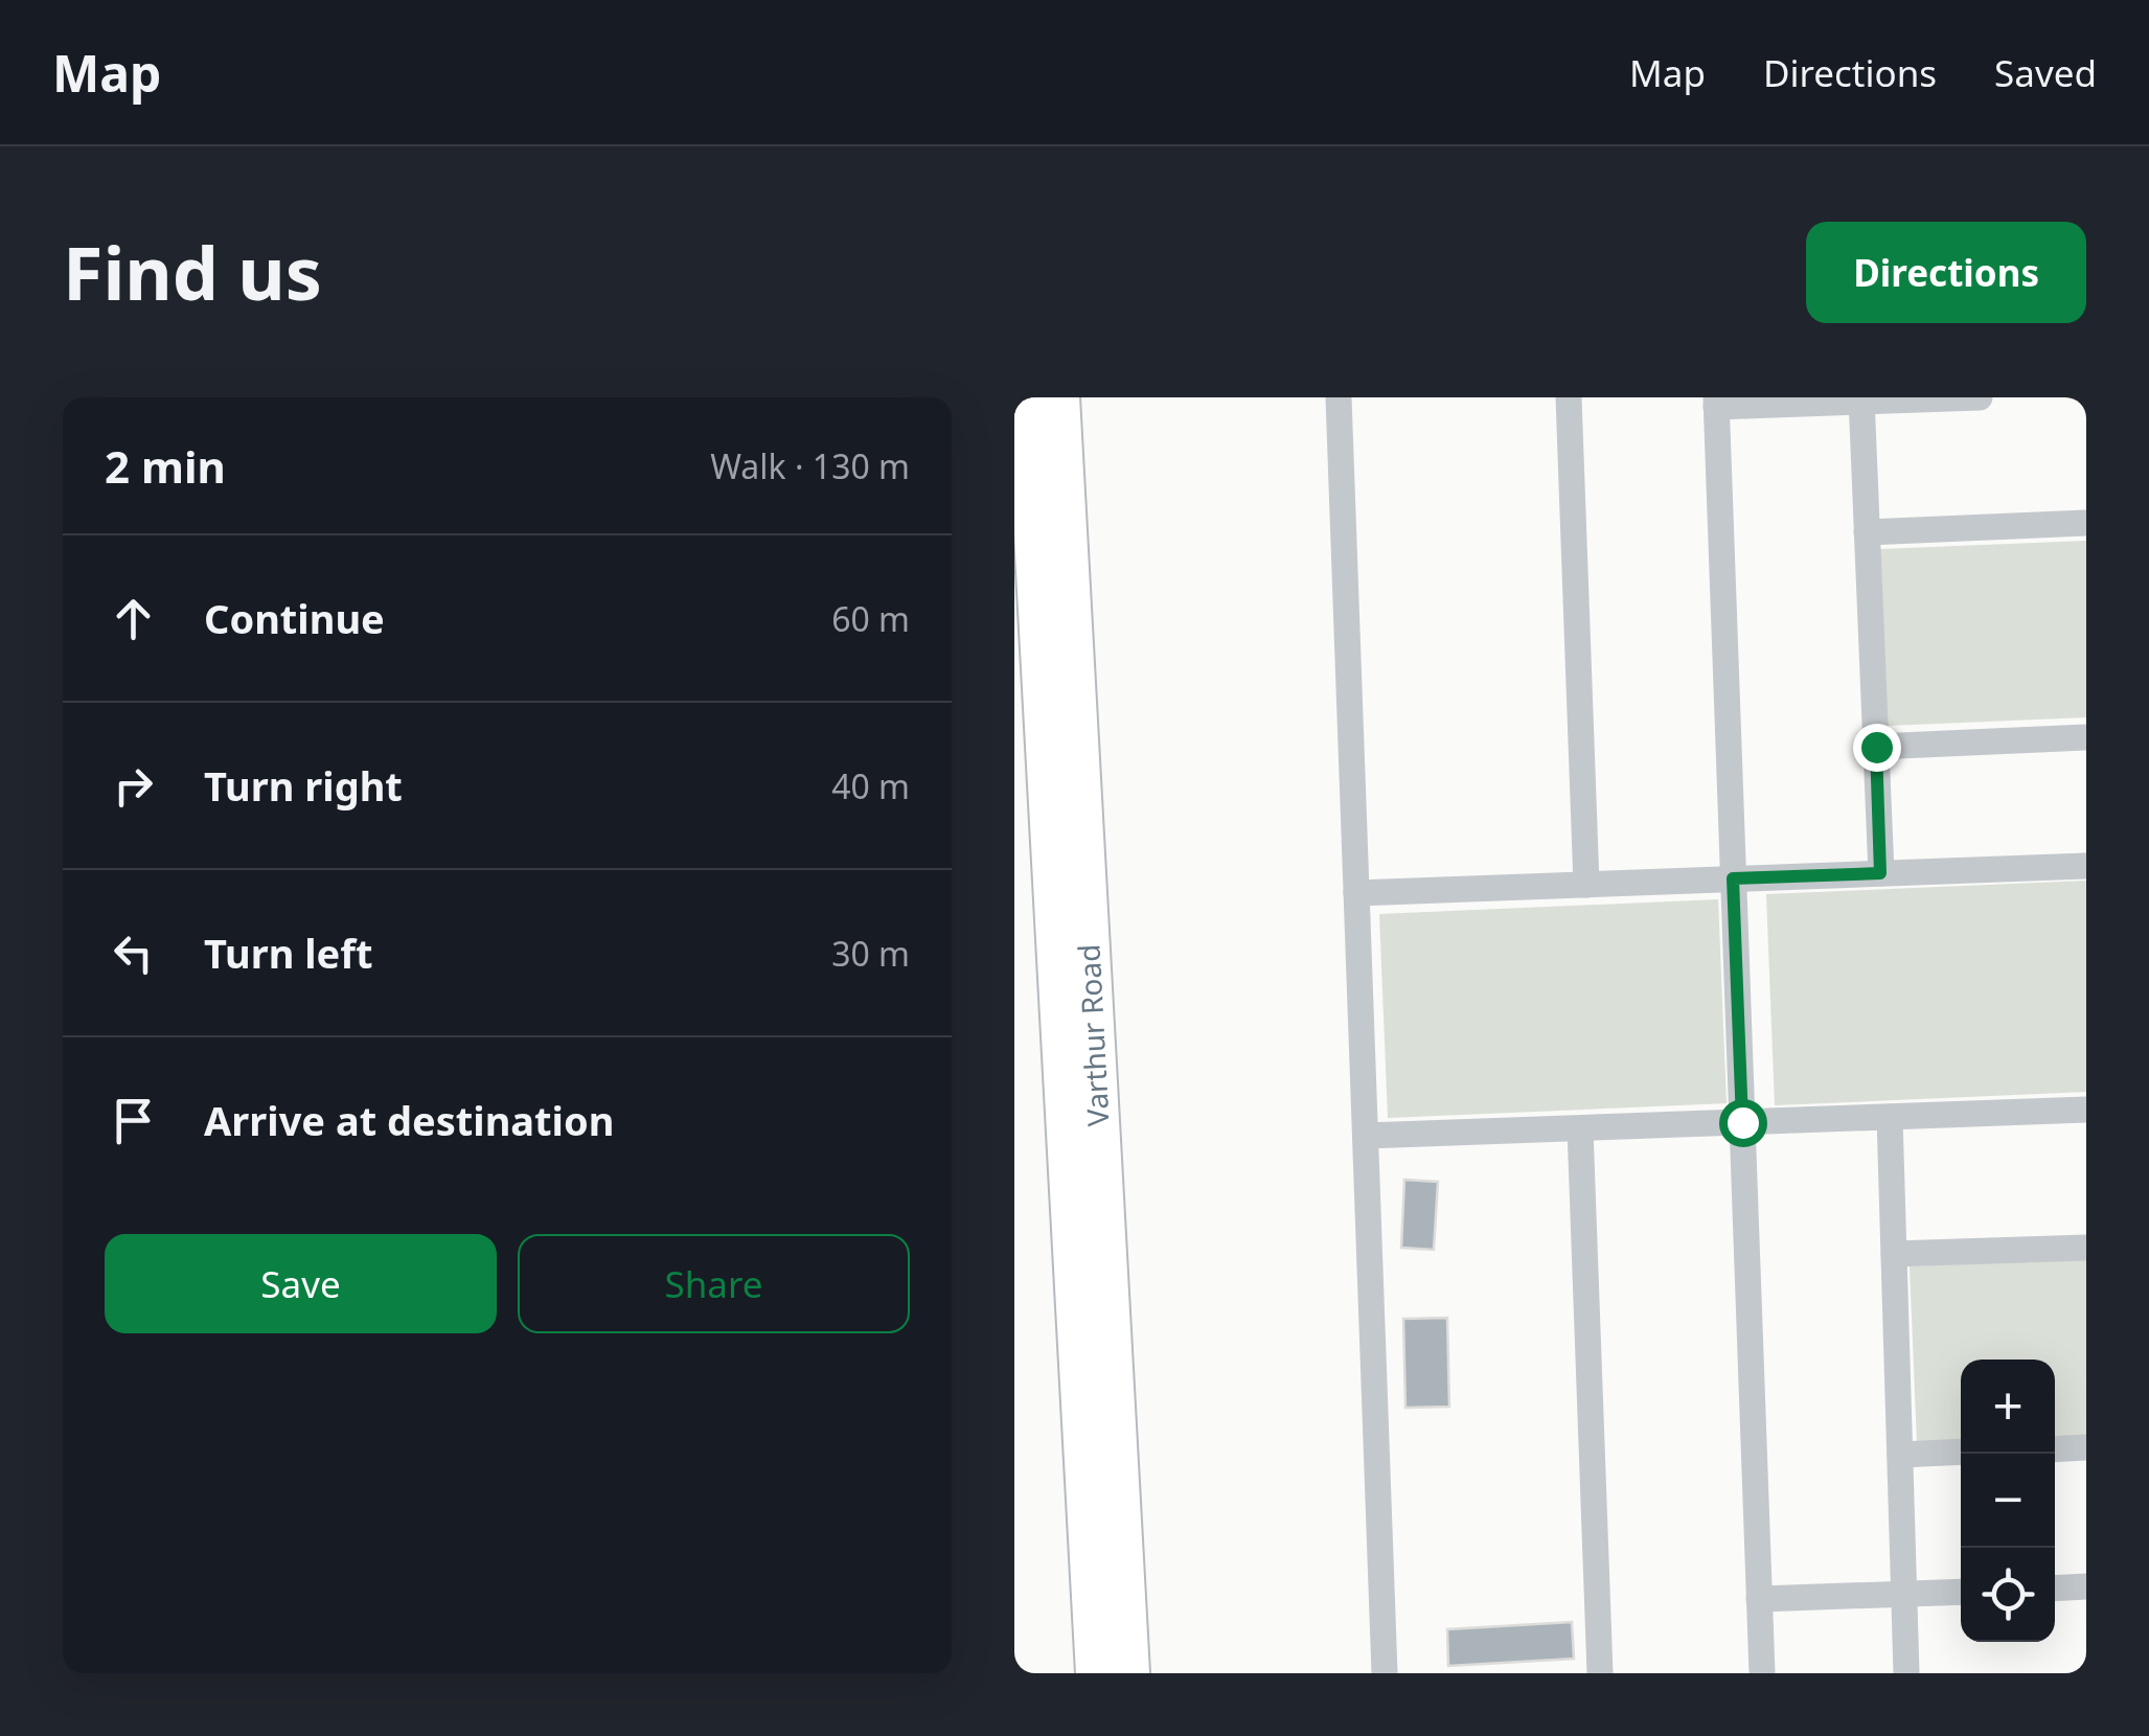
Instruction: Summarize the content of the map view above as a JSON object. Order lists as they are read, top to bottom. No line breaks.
{"streets":{"main road":["Varthur Road"]},"page":{"header":"Map","nav":["Map","Directions","Saved"],"title":"Find us","buttons":["Directions",["Save","Share"]],"heading":["2 min","Walk · 130 m"],"list":[["Continue","60 m"],["Turn right","40 m"],["Turn left","30 m"],"Arrive at destination"],"map_buttons":["+","−"]}}
